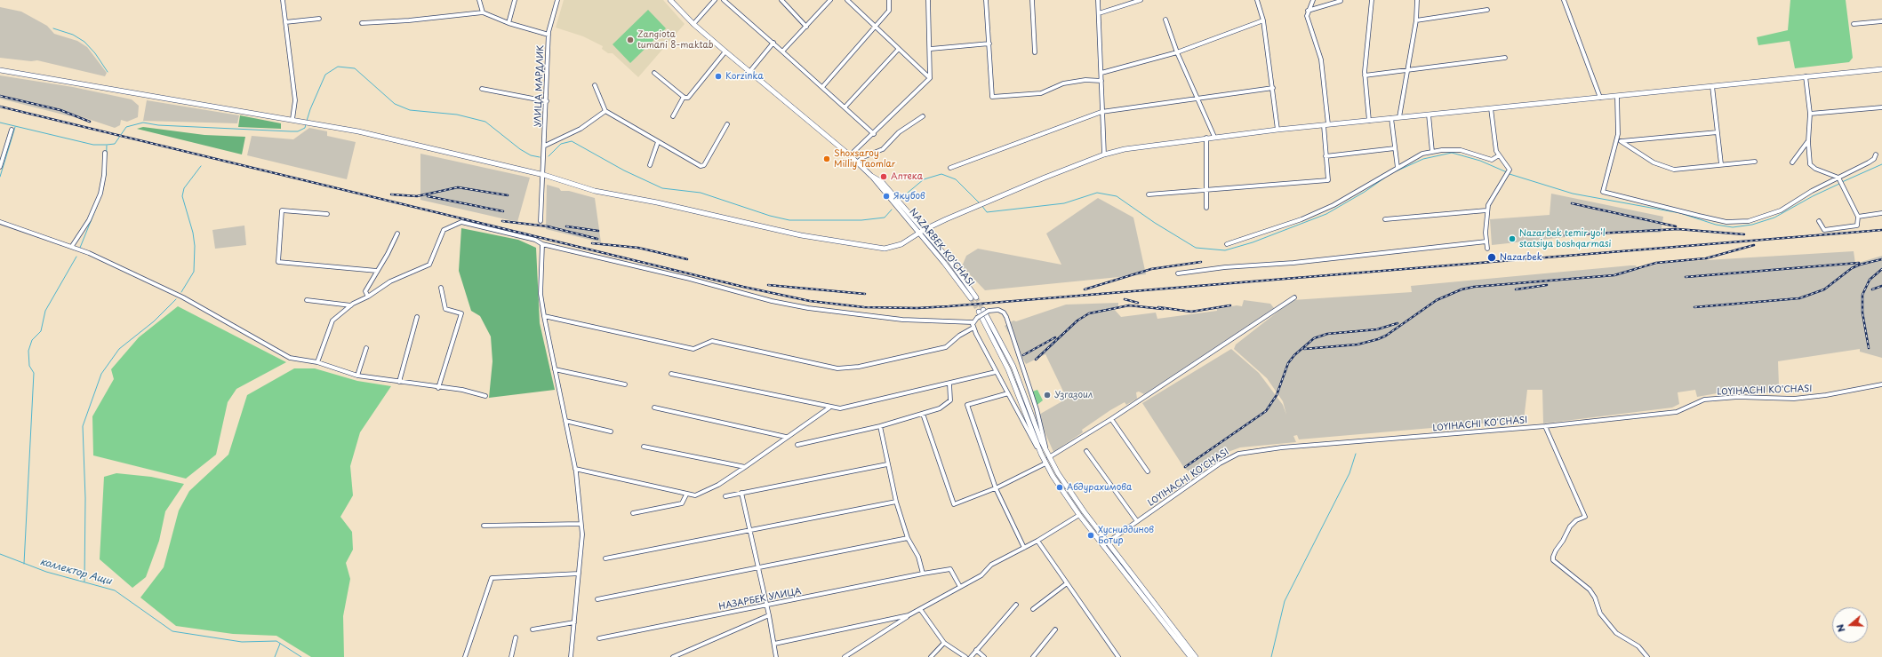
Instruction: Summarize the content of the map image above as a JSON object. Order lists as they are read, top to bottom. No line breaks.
{"streets":{"main road":["NAZARBEK KO'CHASI"],"street":["УЛИЦА МАРДЛИК","LOYIHACHI KO'CHASI","НАЗАРБЕК УЛИЦА"]},"water":["коллектор Ащи"],"places":["Zangiota tumani 8-maktab","Korzinka","Shoxsaroy Milliy Taomlar","Аптека","Якубов","Nazarbek temir yo'l statsiya boshqarmasi","Nazarbek","Узгазоил","Абдурахимова","Хусниддинов Ботир"],"north":"left"}
